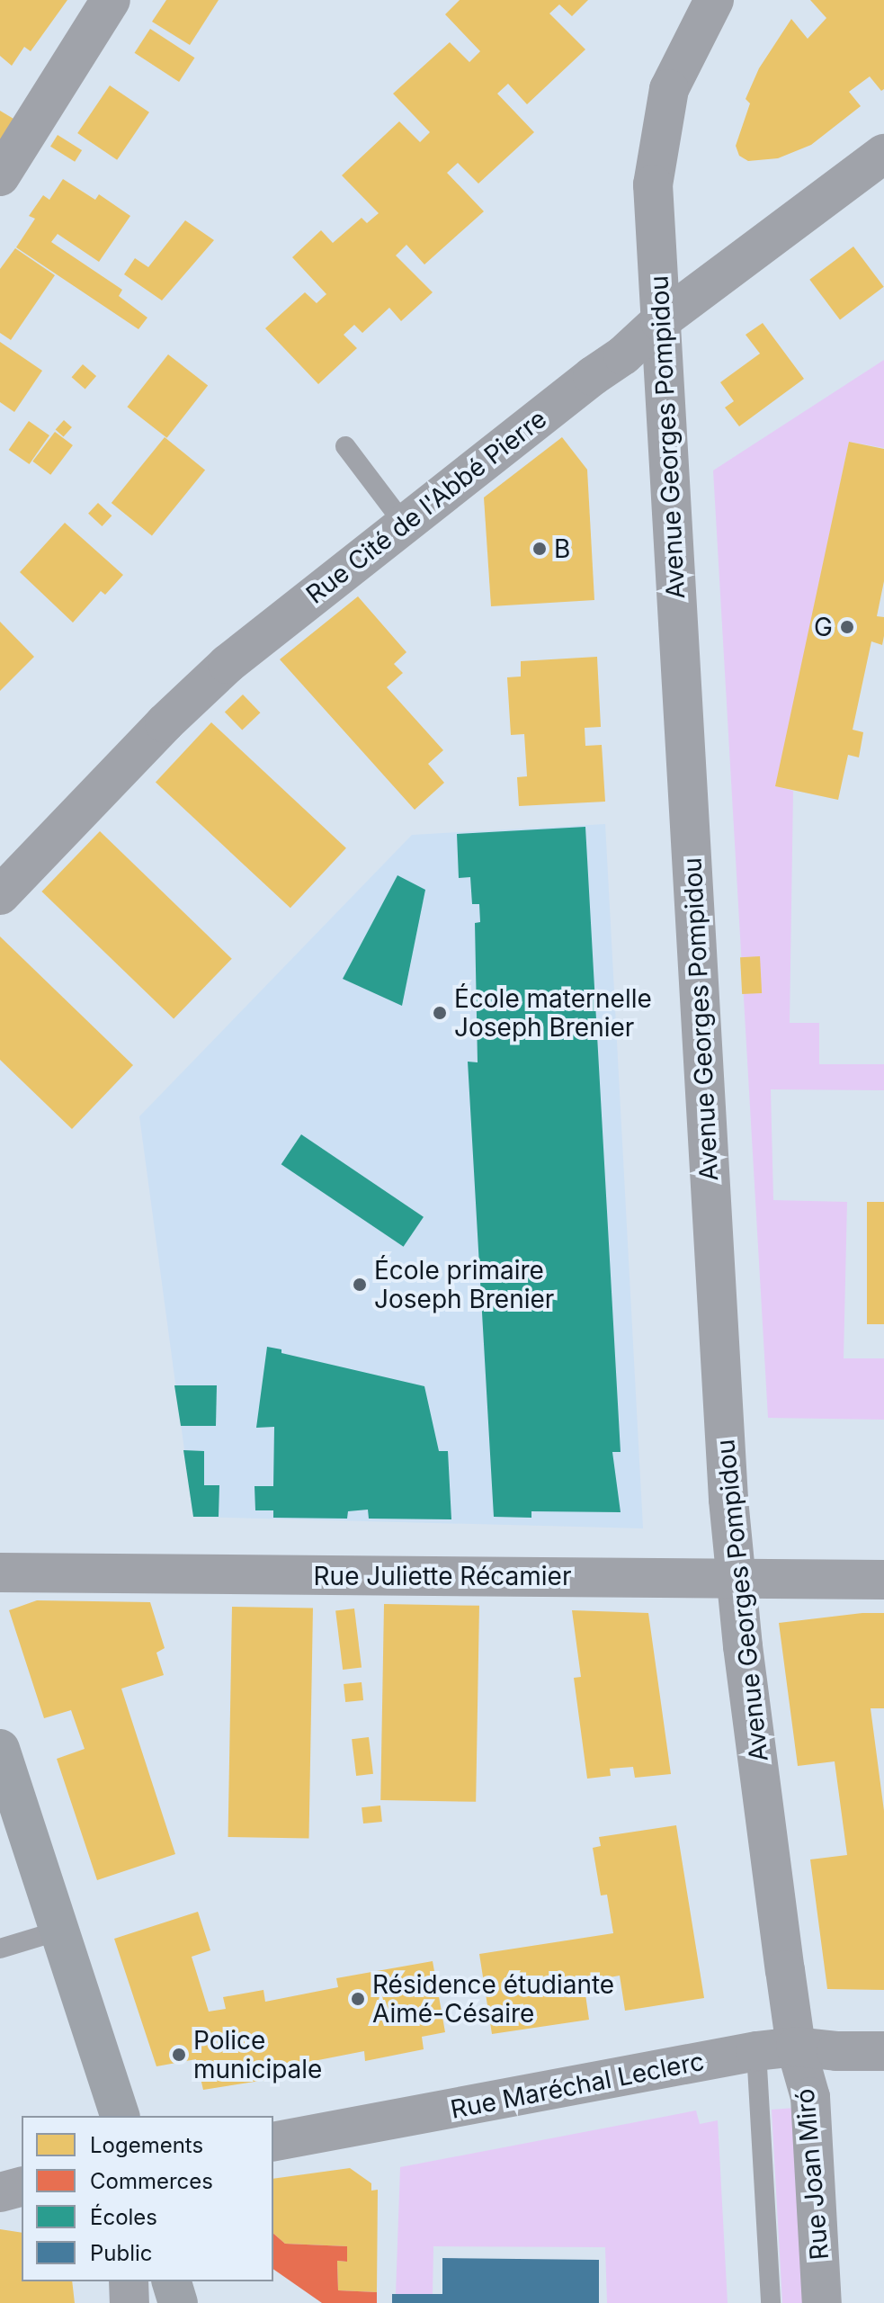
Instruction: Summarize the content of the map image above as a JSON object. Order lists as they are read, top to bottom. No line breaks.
{"streets":{"street":["Avenue Georges Pompidou","Rue Cité de l'Abbé Pierre","Rue Juliette Récamier","Rue Maréchal Leclerc","Rue Joan Miró"]},"crossings":[["Avenue Georges Pompidou","Rue Cité de l'Abbé Pierre"],["Avenue Georges Pompidou","Rue Juliette Récamier"],["Avenue Georges Pompidou","Rue Maréchal Leclerc"],["Avenue Georges Pompidou","Rue Joan Miró"],["Rue Maréchal Leclerc","Rue Joan Miró"]],"places":["B","G","École maternelle Joseph Brenier","École primaire Joseph Brenier","Résidence étudiante Aimé-Césaire","Police municipale"],"legend":["Logements","Commerces","Écoles","Public"]}
